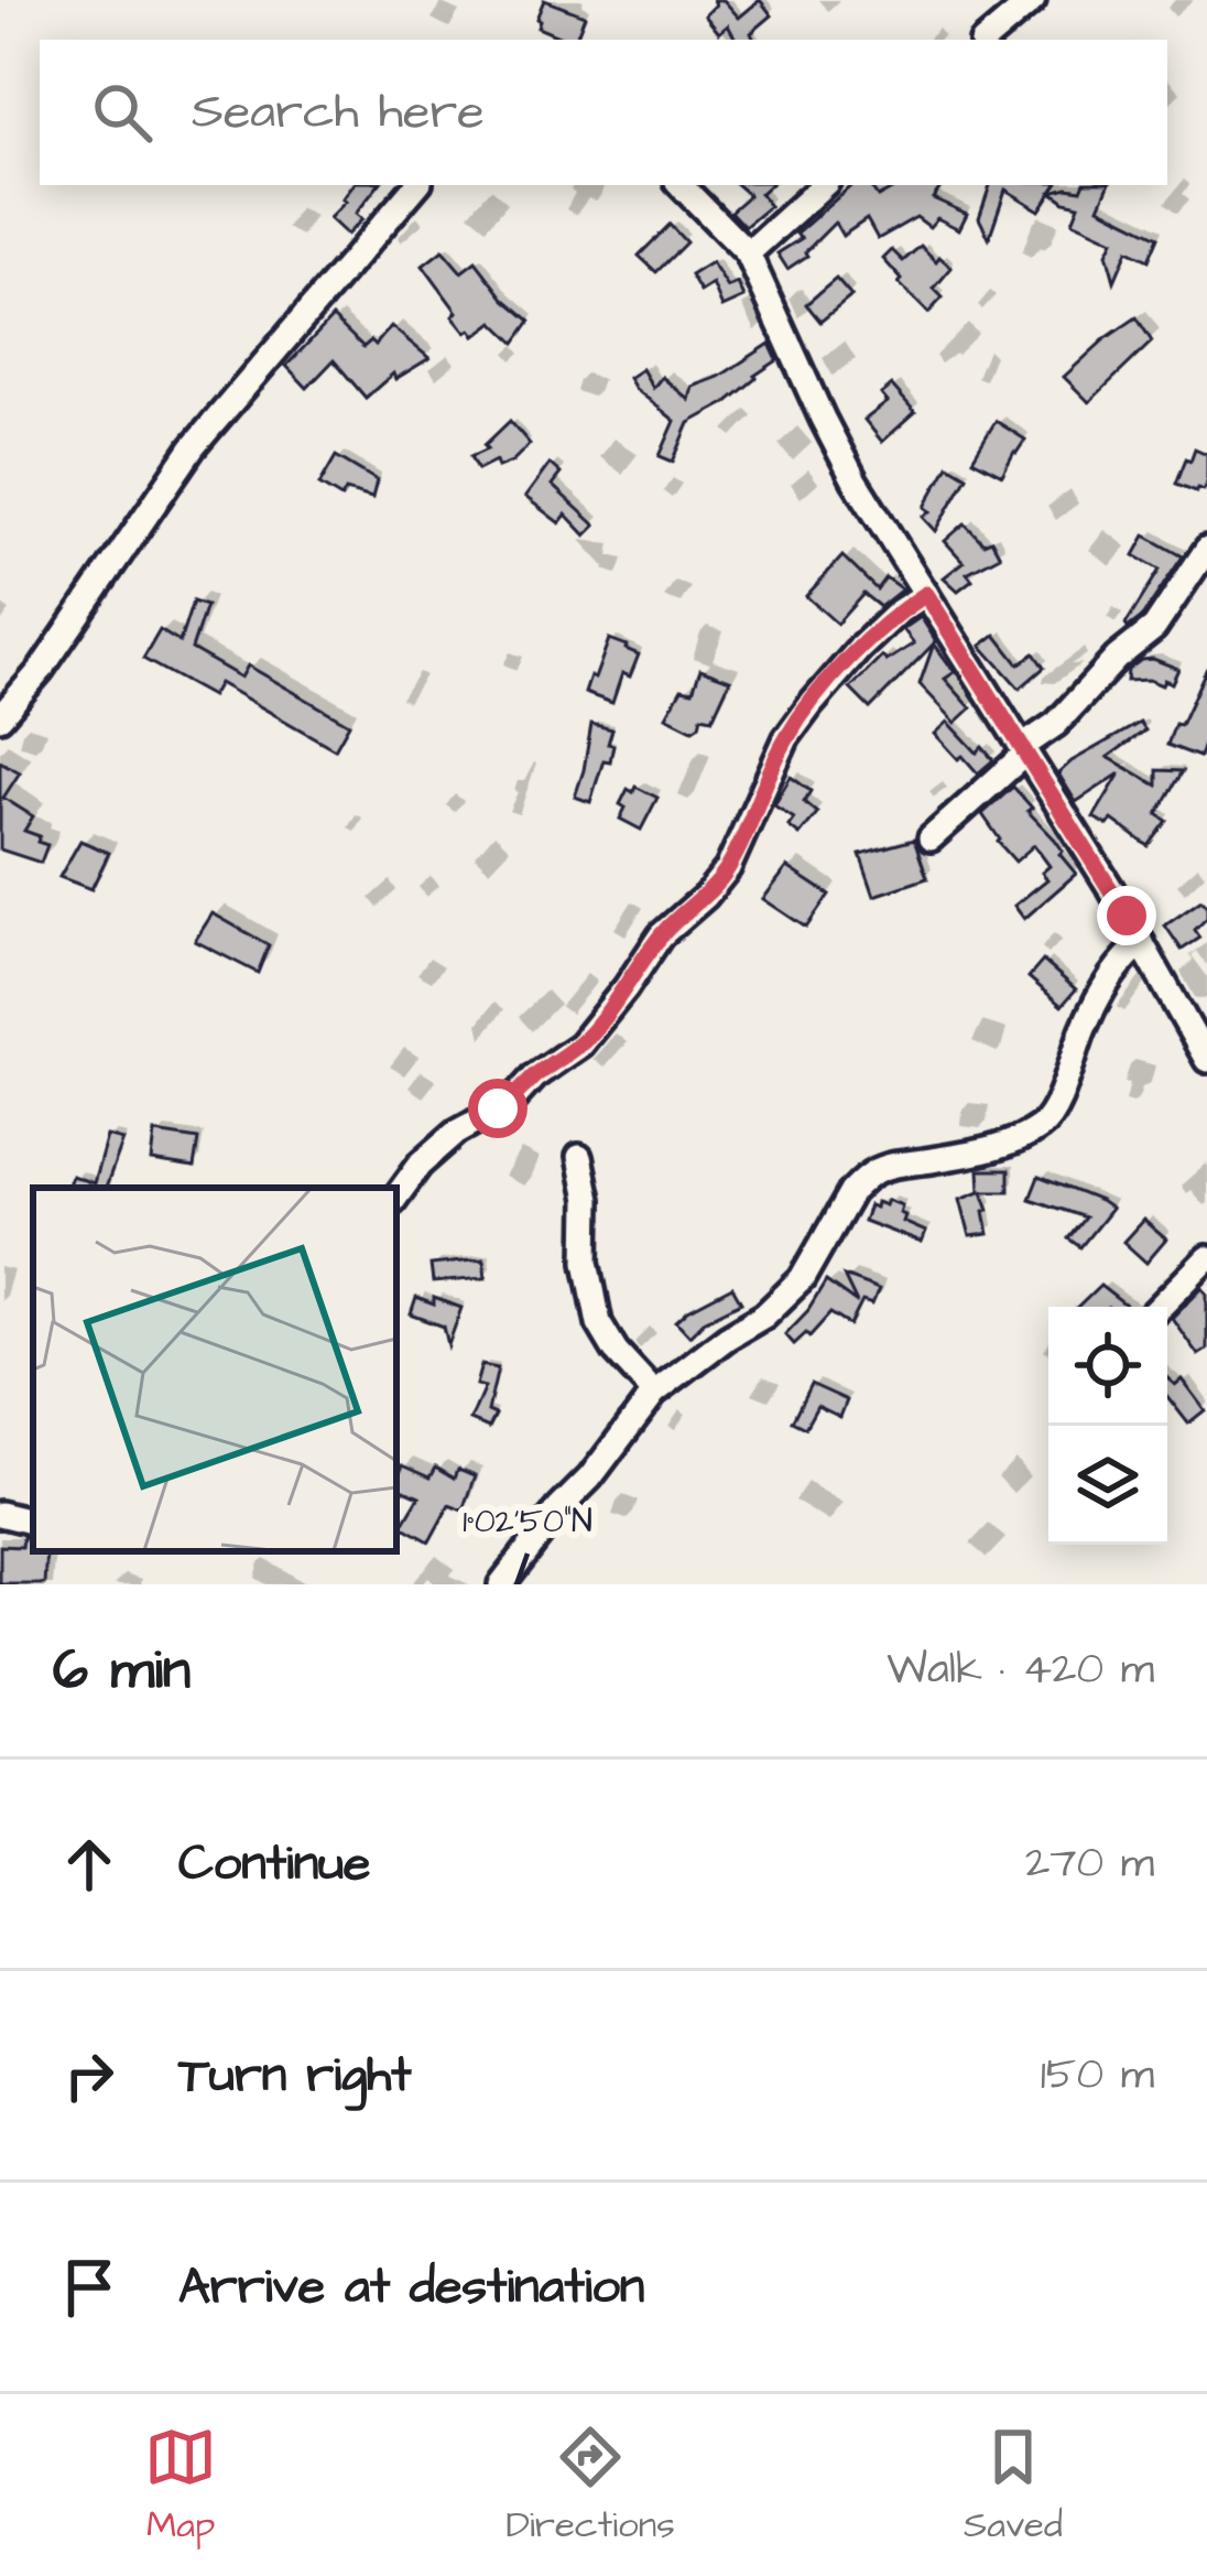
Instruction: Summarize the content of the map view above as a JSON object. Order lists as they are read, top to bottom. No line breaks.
{"page":{"search":"Search here","heading":["6 min","Walk · 420 m"],"list":[["Continue","270 m"],["Turn right","150 m"],"Arrive at destination"],"nav":["Map","Directions","Saved"]},"coordinates":["1°02'50\"N"]}
